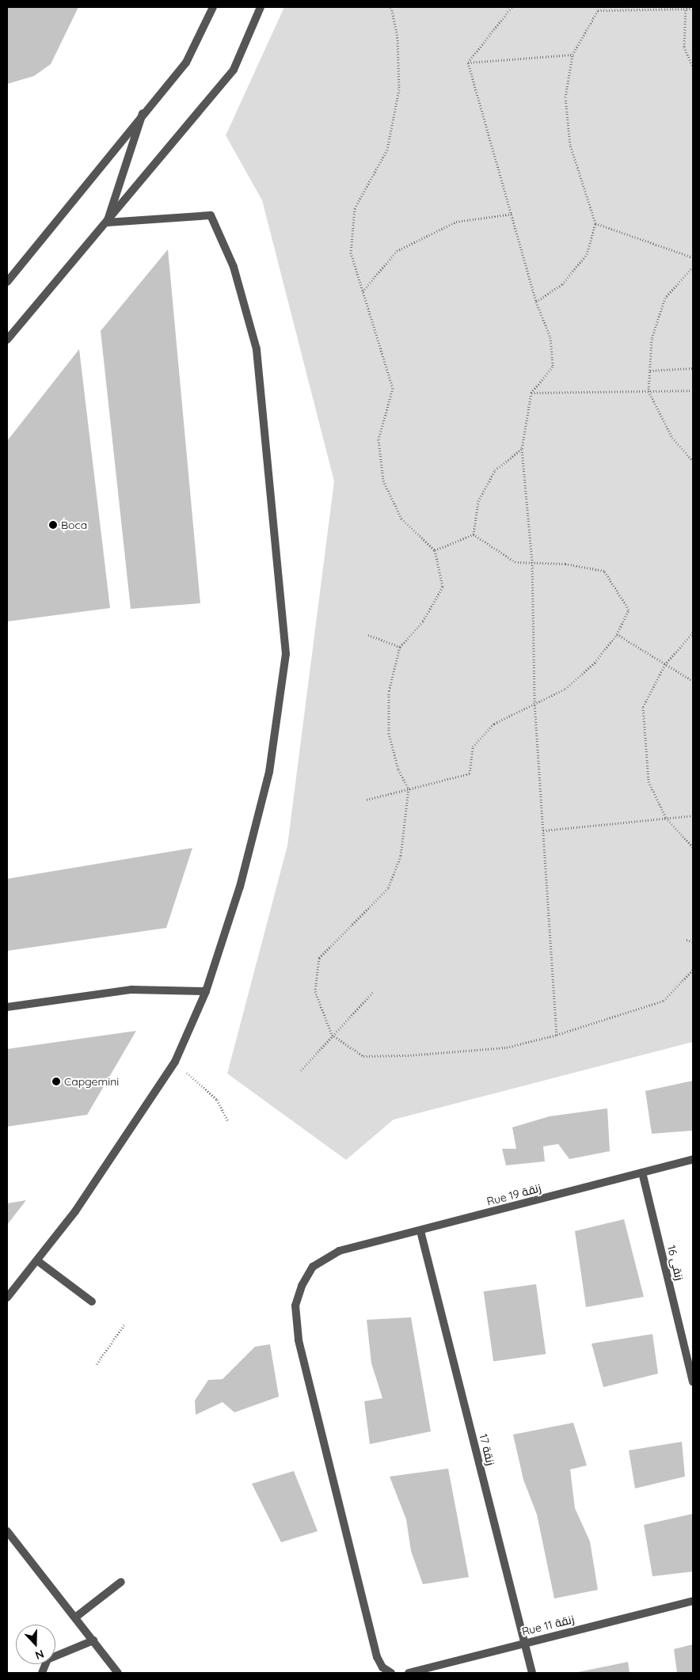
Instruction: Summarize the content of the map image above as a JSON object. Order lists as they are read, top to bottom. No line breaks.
{"streets":{"street":["Rue 19 زنقة","زنقى 16","زنقة 17","Rue 11 زنقة"]},"crossings":[["Rue 19 زنقة","زنقى 16"],["Rue 19 زنقة","زنقة 17"],["زنقة 17","Rue 11 زنقة"]],"places":["Boca","Capgemini"],"north":"bottom"}
